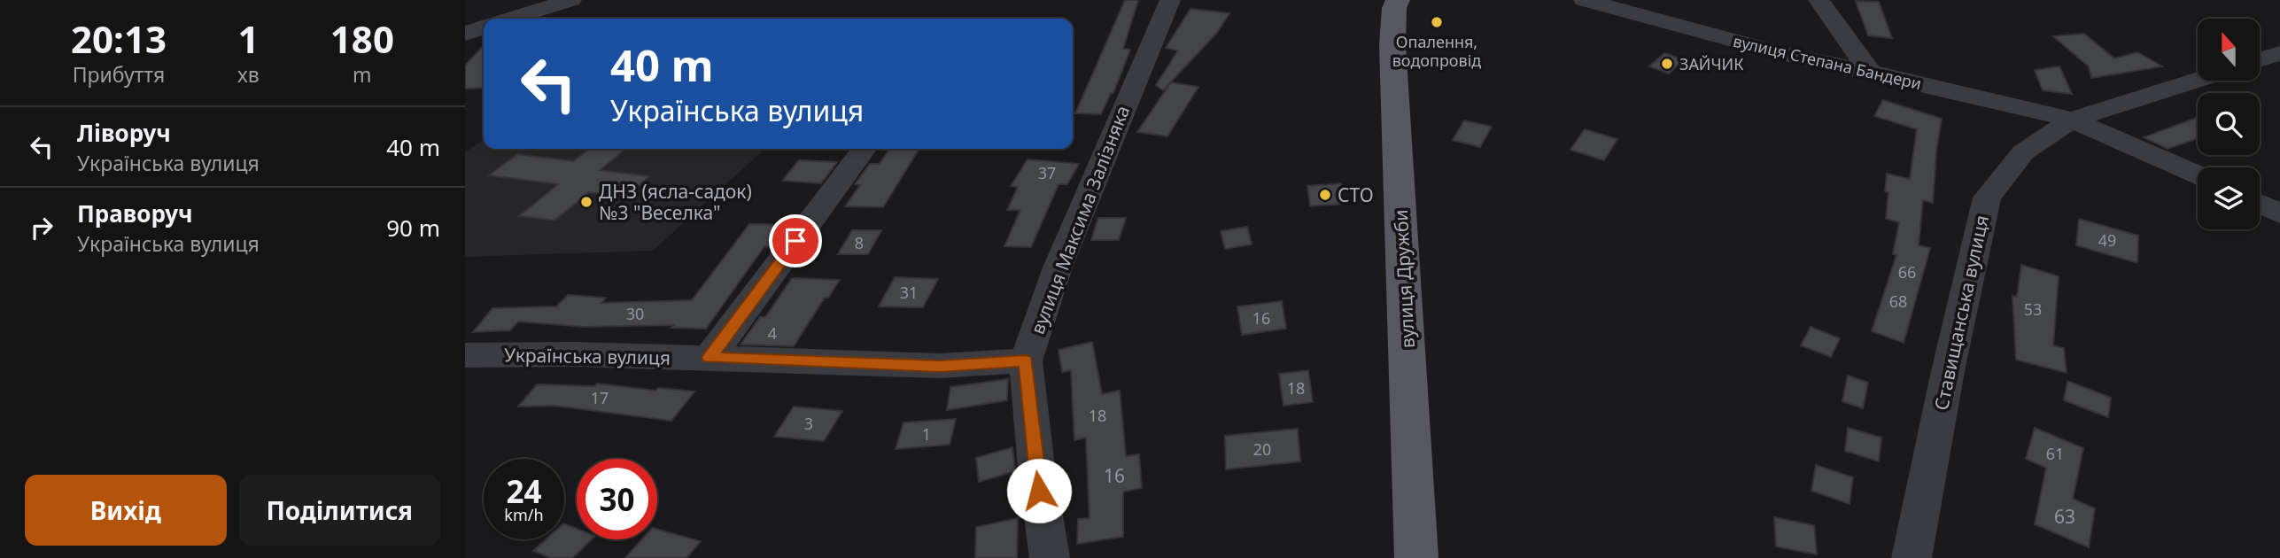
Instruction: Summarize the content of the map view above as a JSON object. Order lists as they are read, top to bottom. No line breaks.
{"streets":{"main road":["вулиця Дружби"],"street":["вулиця Степана Бандери","вулиця Максима Залізняка","Ставищанська вулиця","Українська вулиця"]},"crossings":[["вулиця Степана Бандери","Ставищанська вулиця"],["вулиця Максима Залізняка","Українська вулиця"]],"places":["Опалення, водопровід","ЗАЙЧИК","СТО","ДНЗ (ясла-садок) №3 \"Веселка\""],"house_numbers":["37","49","8","66","31","68","53","30","16","4","18","17","18","3","1","20","61","16","63"],"north":"top","page":{"eta":["20:13","Прибуття","1","хв","180","m"],"turn":["40 m","Українська вулиця"],"list":[{"name":"Ліворуч","note":"Українська вулиця","value":"40 m"},{"name":"Праворуч","note":"Українська вулиця","value":"90 m"}],"speed":"24 km/h","limit":"30","buttons":["Вихід","Поділитися"]}}
